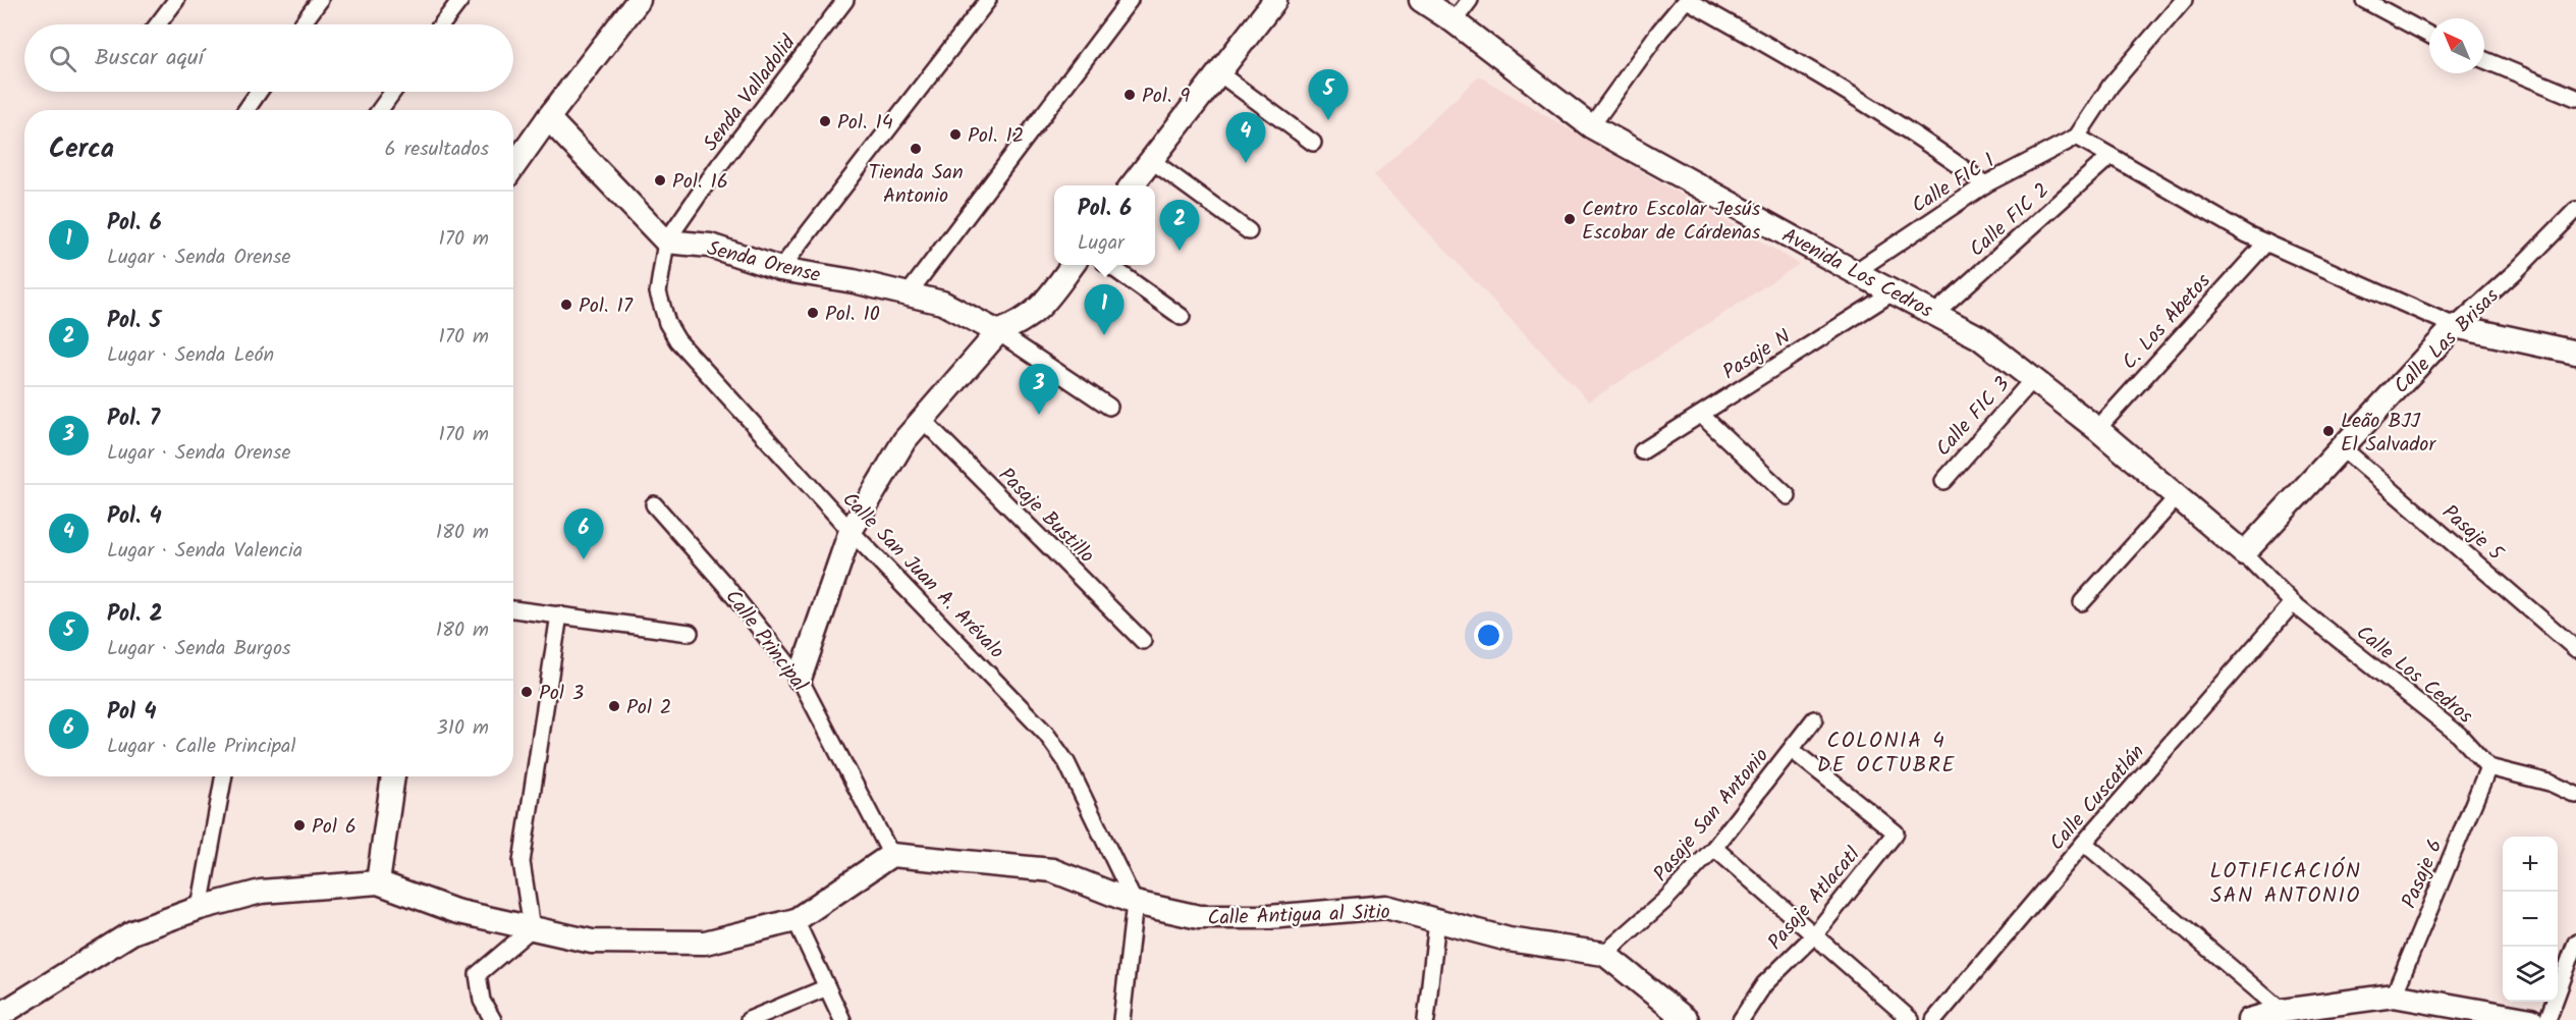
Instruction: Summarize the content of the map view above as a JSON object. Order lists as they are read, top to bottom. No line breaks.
{"streets":{"street":["Senda Valladolid","Calle FIC 1","Calle FIC 2","Senda Orense","Avenida Los Cedros","C. Los Abetos","Calle Las Brisas","Pasaje N","Calle FIC 3","Pasaje Bustillo","Pasaje 5","Calle San Juan A. Arévalo","Calle Principal","Calle Los Cedros","Calle Cuscatlán","Pasaje San Antonio","Pasaje 6","Pasaje Atlacatl","Calle Antigua al Sitio"]},"crossings":[["Senda Valladolid","Senda Orense"],["Senda Valladolid","Calle San Juan A. Arévalo"],["Calle FIC 1","Avenida Los Cedros"],["Calle FIC 2","Avenida Los Cedros"],["Senda Orense","Calle San Juan A. Arévalo"],["Avenida Los Cedros","C. Los Abetos"],["Avenida Los Cedros","Calle Las Brisas"],["Avenida Los Cedros","Pasaje N"],["Avenida Los Cedros","Calle FIC 3"],["Avenida Los Cedros","Calle Los Cedros"],["Calle Las Brisas","Pasaje 5"],["Calle Las Brisas","Calle Los Cedros"],["Calle San Juan A. Arévalo","Calle Antigua al Sitio"],["Calle Principal","Calle Antigua al Sitio"],["Calle Los Cedros","Calle Cuscatlán"],["Calle Los Cedros","Pasaje 6"],["Pasaje San Antonio","Pasaje Atlacatl"],["Pasaje San Antonio","Calle Antigua al Sitio"]],"districts":["COLONIA 4 DE OCTUBRE","LOTIFICACIÓN SAN ANTONIO"],"places":["Pol. 9","Pol. 14","Pol. 12","Tienda San Antonio","Pol. 16","Centro Escolar Jesús Escobar de Cárdenas","Pol. 17","Pol. 10","Leão BJJ El Salvador","Pol 3","Pol 2","Pol 6"],"north":"top left","page":{"search":"Buscar aquí","pins":["5","4","2","1","3","6"],"heading":["Cerca","6 resultados"],"popup":["Pol. 6","Lugar"],"list":[{"mark":"1","name":"Pol. 6","note":"Lugar · Senda Orense","value":"170 m"},{"mark":"2","name":"Pol. 5","note":"Lugar · Senda León","value":"170 m"},{"mark":"3","name":"Pol. 7","note":"Lugar · Senda Orense","value":"170 m"},{"mark":"4","name":"Pol. 4","note":"Lugar · Senda Valencia","value":"180 m"},{"mark":"5","name":"Pol. 2","note":"Lugar · Senda Burgos","value":"180 m"},{"mark":"6","name":"Pol 4","note":"Lugar · Calle Principal","value":"310 m"}],"map_buttons":["+","−"]}}
